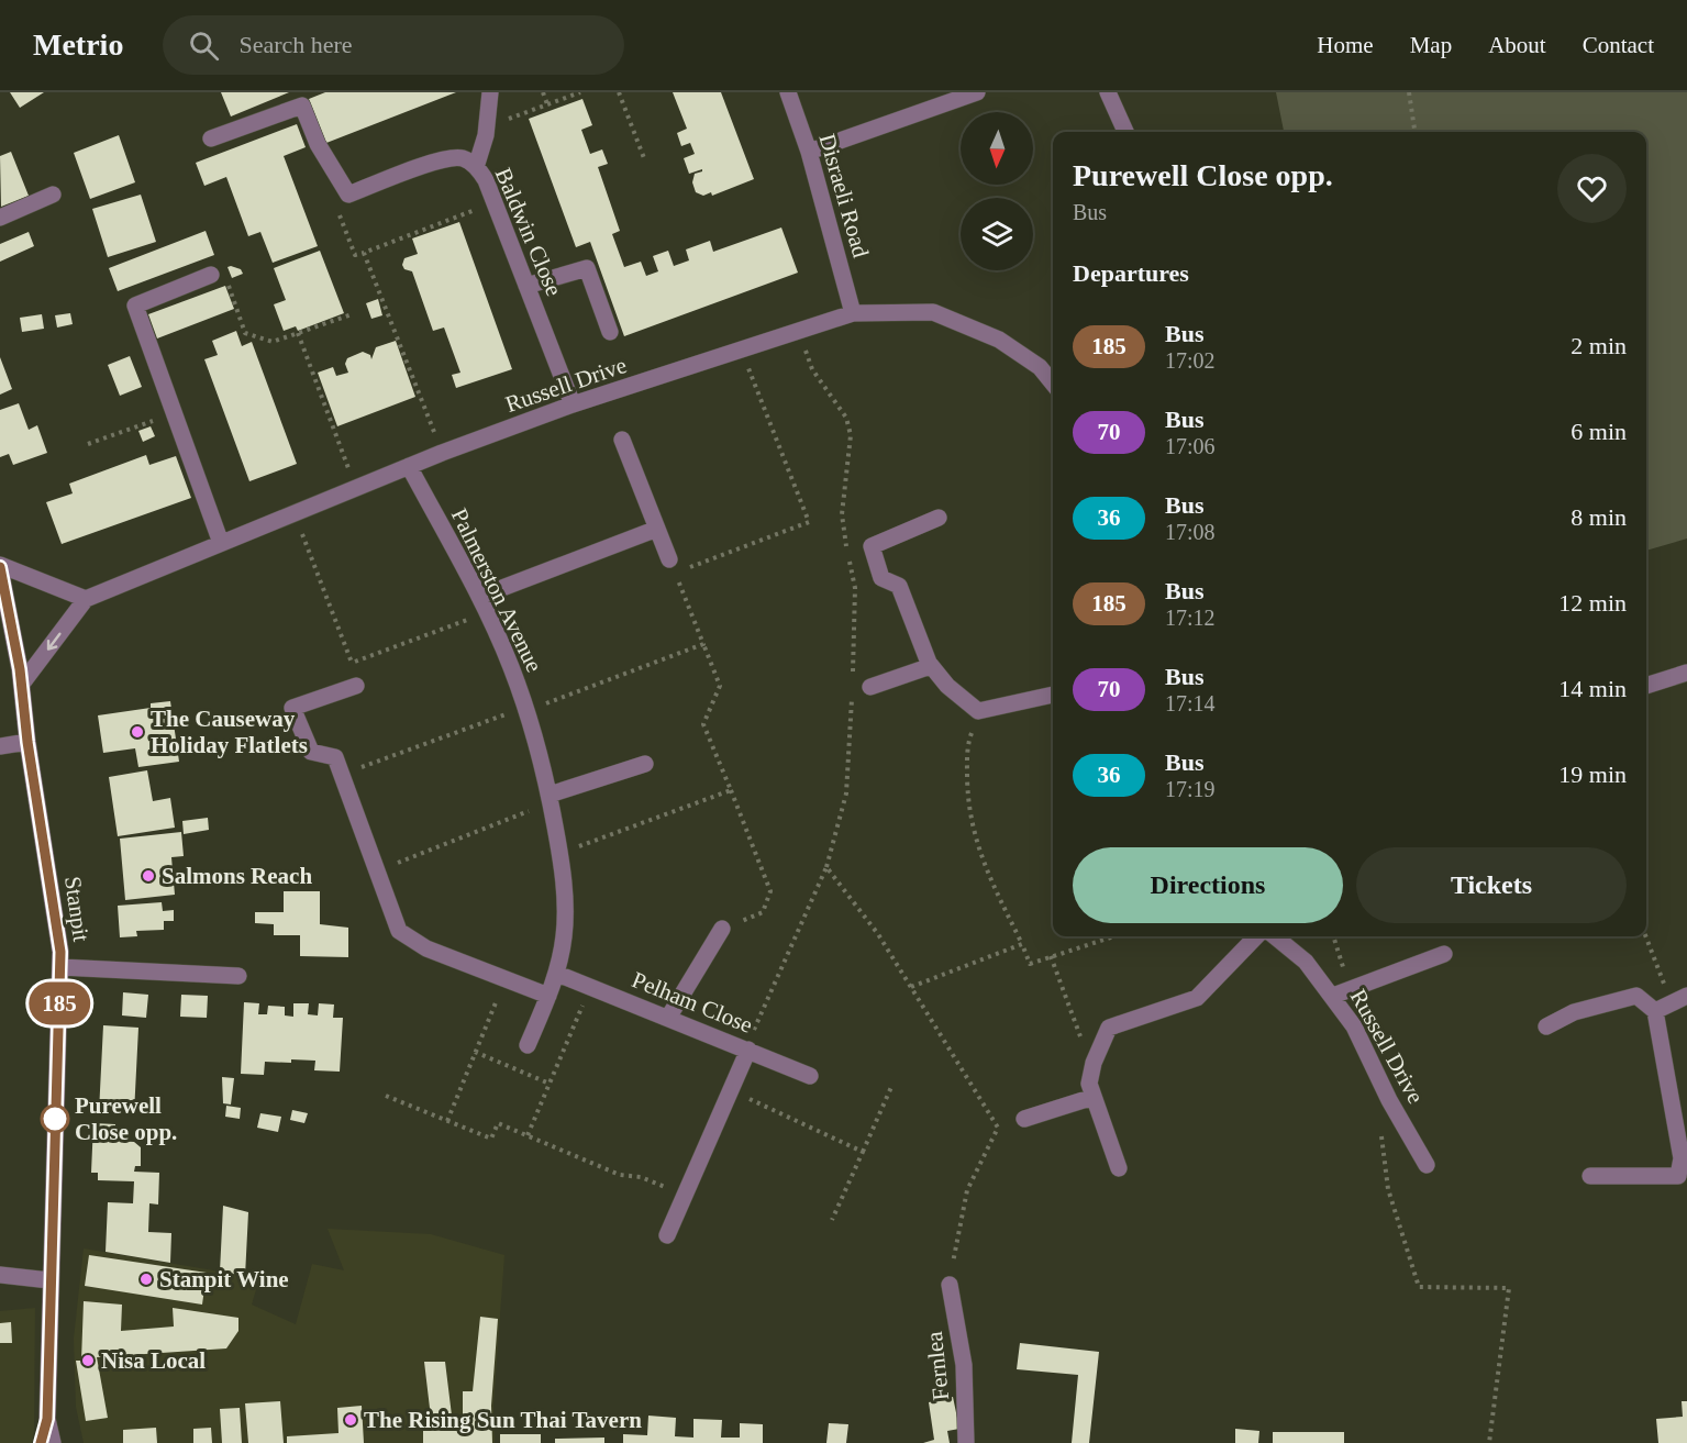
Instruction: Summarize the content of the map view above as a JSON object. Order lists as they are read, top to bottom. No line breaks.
{"streets":{"street":["Disraeli Road","Baldwin Close","Russell Drive","Palmerston Avenue","Stanpit","Pelham Close","Fernlea"]},"crossings":[["Disraeli Road","Russell Drive"],["Baldwin Close","Russell Drive"],["Russell Drive","Palmerston Avenue"],["Palmerston Avenue","Pelham Close"]],"places":["The Causeway Holiday Flatlets","Salmons Reach","Purewell Close opp.","Stanpit Wine","Nisa Local","The Rising Sun Thai Tavern"],"lines":["bus line 185"],"north":"bottom","page":{"header":"Metrio","search":"Search here","nav":["Home","Map","About","Contact"],"on_map":"185","heading":[["Purewell Close opp.","Bus"],"Departures"],"list":[{"mark":"185","name":"Bus","note":"17:02","value":"2 min"},{"mark":"70","name":"Bus","note":"17:06","value":"6 min"},{"mark":"36","name":"Bus","note":"17:08","value":"8 min"},{"mark":"185","name":"Bus","note":"17:12","value":"12 min"},{"mark":"70","name":"Bus","note":"17:14","value":"14 min"},{"mark":"36","name":"Bus","note":"17:19","value":"19 min"}],"buttons":["Directions","Tickets"]}}
